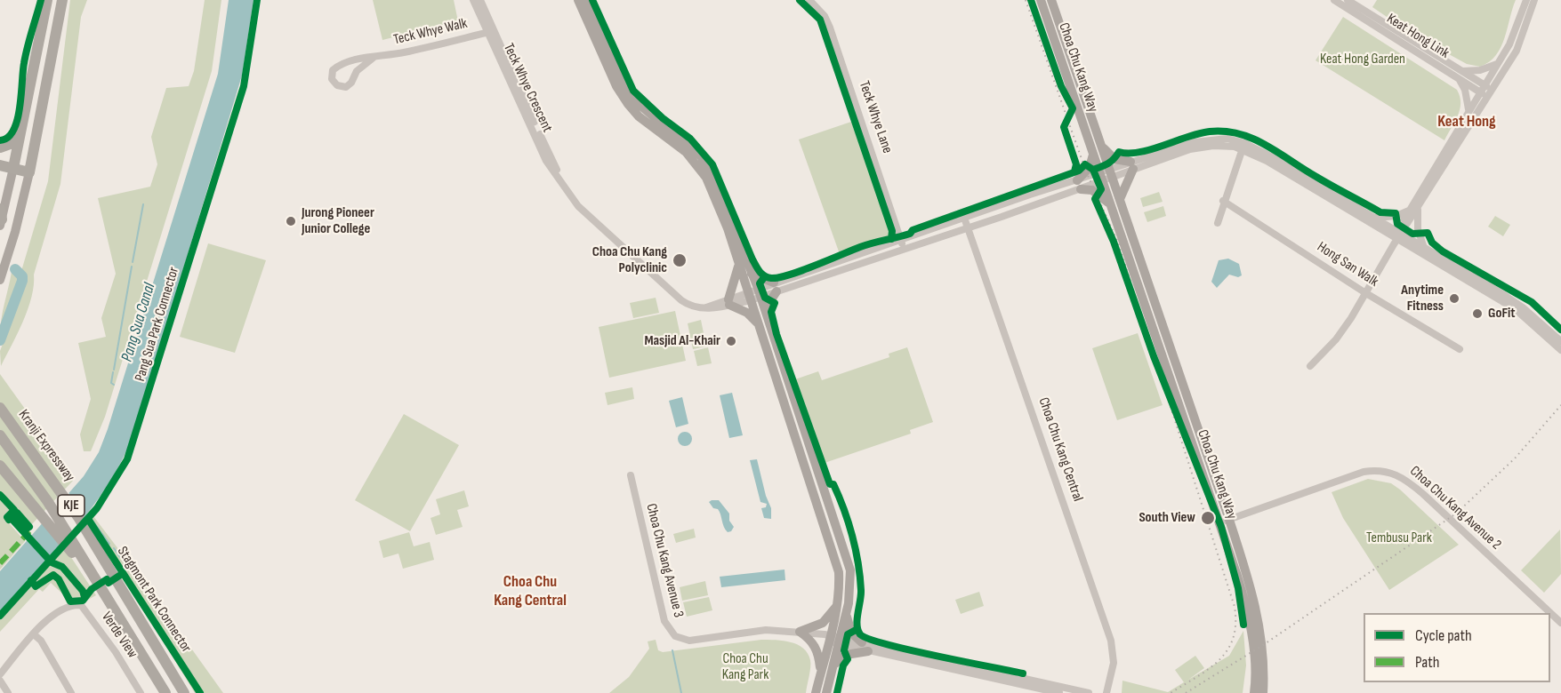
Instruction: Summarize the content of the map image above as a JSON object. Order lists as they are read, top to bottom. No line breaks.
{"streets":{"highway":["Kranji Expressway","KJE"],"main road":["Choa Chu Kang Way"],"street":["Teck Whye Walk","Keat Hong Link","Teck Whye Crescent","Teck Whye Lane","Hong San Walk","Choa Chu Kang Central","Choa Chu Kang Avenue 2","Choa Chu Kang Avenue 3","Verde View"],"cycle path":["Pang Sua Park Connector","Stagmont Park Connector"]},"crossings":[["Teck Whye Walk","Teck Whye Crescent"],["Choa Chu Kang Way","Choa Chu Kang Avenue 2"]],"districts":["Keat Hong","Choa Chu Kang Central"],"water":["Pang Sua Canal"],"parks":["Keat Hong Garden","Tembusu Park","Choa Chu Kang Park"],"places":["Jurong Pioneer Junior College","Choa Chu Kang Polyclinic","Anytime Fitness","GoFit","Masjid Al-Khair","South View"],"legend":["Cycle path","Path"]}
